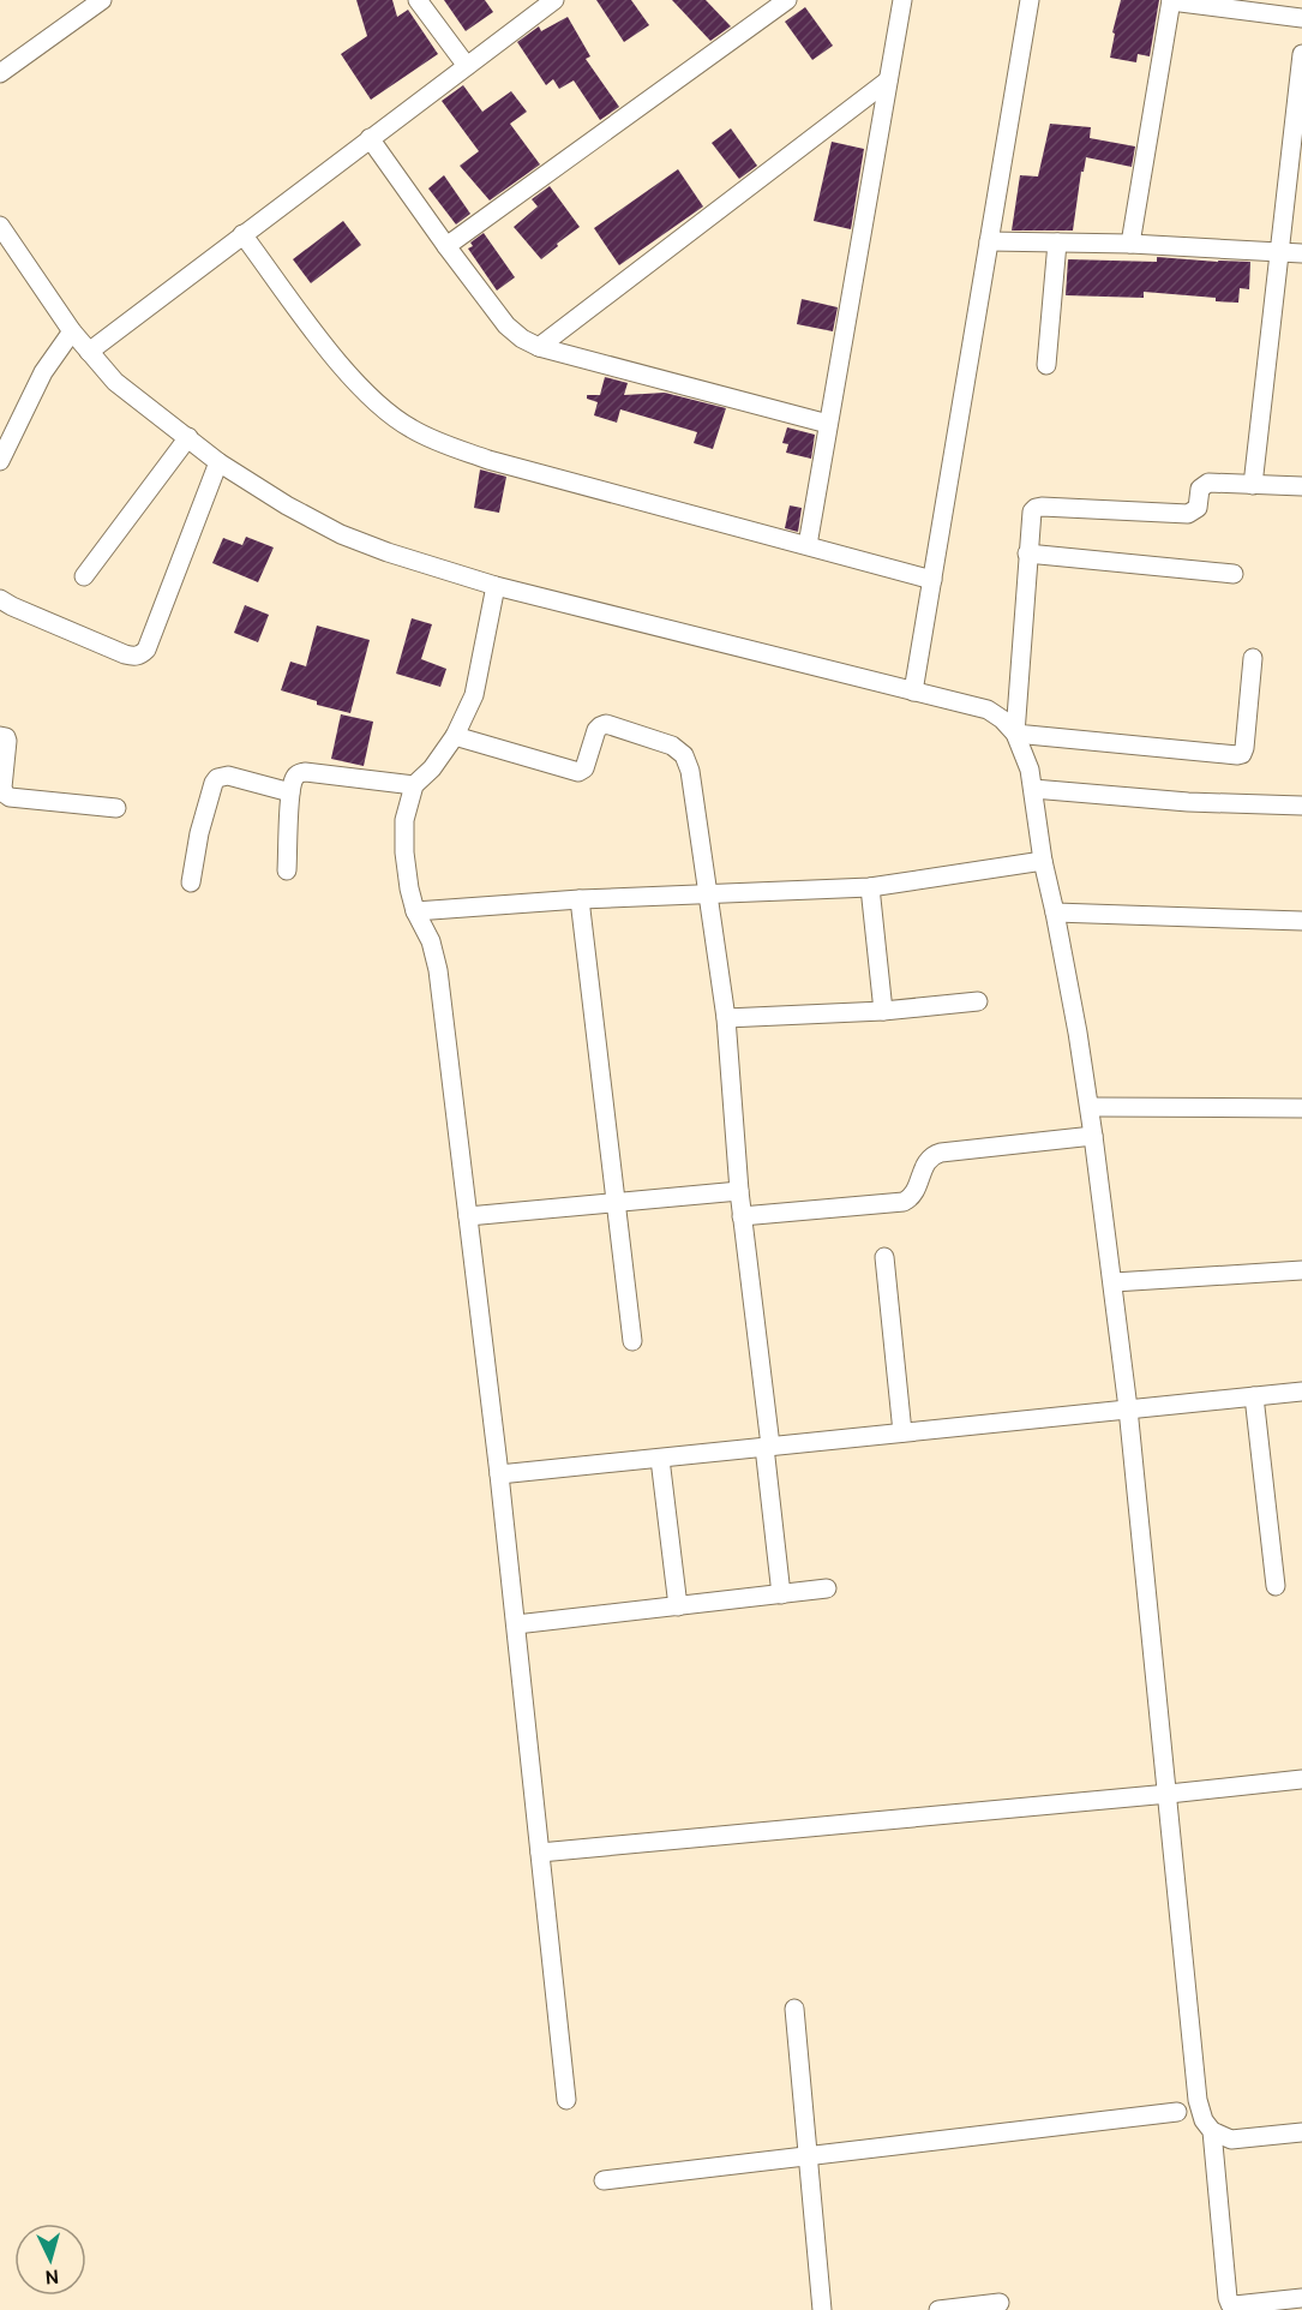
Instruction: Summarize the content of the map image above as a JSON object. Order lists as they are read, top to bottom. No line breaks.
{"north":"bottom"}
